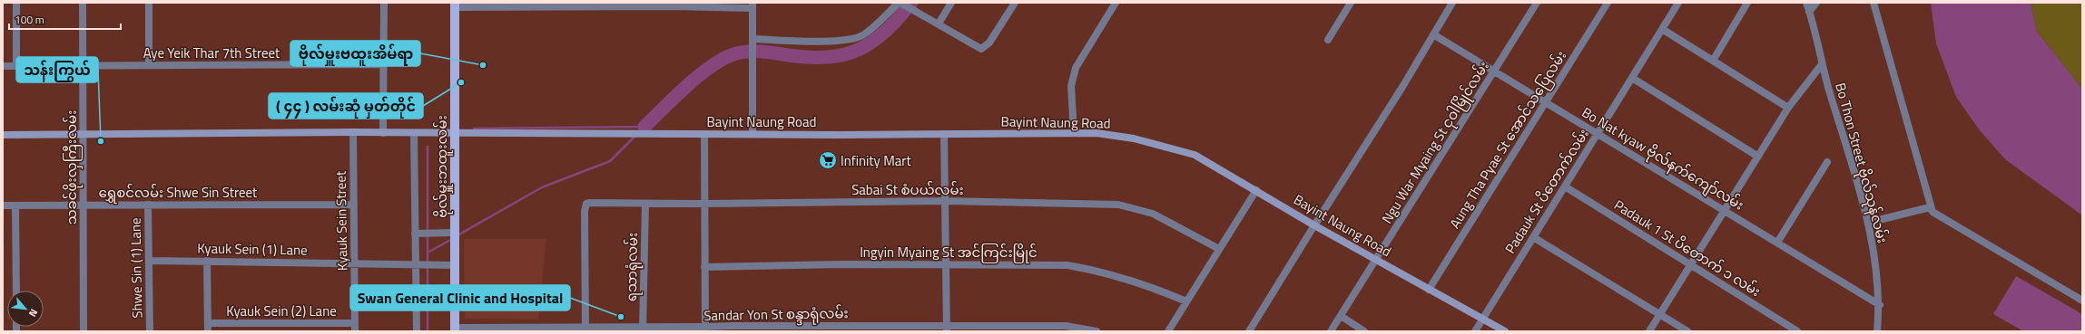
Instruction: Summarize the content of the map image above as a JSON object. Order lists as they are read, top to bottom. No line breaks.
{"streets":{"main road":["Bayint Naung Road","ဗိုလ်မှူးဘထူးလမ်း"],"street":["Aye Yeik Thar 7th Street","Aung Tha Pyae St အောင်သပြေလမ်း","Ngu War Myaing St ငုဝါမြိုင်လမ်း","Bo Nat kyaw ဗိုလ်နက်ကျော်လမ်း","Bo Thon Street ဗိုလ်သုန်လမ်း","သခင်ဖိုးလှကြီးလမ်း","Sabai St စံပယ်လမ်း","Padauk St ပိတောက်လမ်း","ရွှေစင်လမ်း Shwe Sin Street","Kyauk Sein Street","Padauk 1 St ပိတောက် ၁ လမ်း","Kyauk Sein (1) Lane","Ingyin Myaing St အင်ကြင်းမြိုင်","ရသာရုံလမ်း","Shwe Sin (1) Lane","Kyauk Sein (2) Lane","Sandar Yon St စန္ဒာရုံလမ်း"]},"crossings":[["Aye Yeik Thar 7th Street","သခင်ဖိုးလှကြီးလမ်း"],["Bayint Naung Road","Aung Tha Pyae St အောင်သပြေလမ်း"],["Bayint Naung Road","Ngu War Myaing St ငုဝါမြိုင်လမ်း"],["Bayint Naung Road","ဗိုလ်မှူးဘထူးလမ်း"],["Bayint Naung Road","သခင်ဖိုးလှကြီးလမ်း"],["Bayint Naung Road","Padauk St ပိတောက်လမ်း"],["Bayint Naung Road","Kyauk Sein Street"],["Aung Tha Pyae St အောင်သပြေလမ်း","Bo Nat kyaw ဗိုလ်နက်ကျော်လမ်း"],["Ngu War Myaing St ငုဝါမြိုင်လမ်း","Bo Nat kyaw ဗိုလ်နက်ကျော်လမ်း"],["Bo Nat kyaw ဗိုလ်နက်ကျော်လမ်း","Bo Thon Street ဗိုလ်သုန်လမ်း"],["Bo Nat kyaw ဗိုလ်နက်ကျော်လမ်း","Padauk St ပိတောက်လမ်း"],["ဗိုလ်မှူးဘထူးလမ်း","Kyauk Sein (1) Lane"],["ဗိုလ်မှူးဘထူးလမ်း","Sandar Yon St စန္ဒာရုံလမ်း"],["သခင်ဖိုးလှကြီးလမ်း","ရွှေစင်လမ်း Shwe Sin Street"],["Sabai St စံပယ်လမ်း","ရသာရုံလမ်း"],["Sabai St စံပယ်လမ်း","Sandar Yon St စန္ဒာရုံလမ်း"],["Padauk St ပိတောက်လမ်း","Padauk 1 St ပိတောက် ၁ လမ်း"],["ရွှေစင်လမ်း Shwe Sin Street","Kyauk Sein Street"],["ရွှေစင်လမ်း Shwe Sin Street","Shwe Sin (1) Lane"],["Kyauk Sein Street","Kyauk Sein (1) Lane"],["Kyauk Sein Street","Kyauk Sein (2) Lane"],["Kyauk Sein (1) Lane","Shwe Sin (1) Lane"],["ရသာရုံလမ်း","Sandar Yon St စန္ဒာရုံလမ်း"]],"places":{"other":["ဗိုလ်မှူးဗထူးအိမ်ရာ","( ၄၄ ) လမ်းဆုံ မှတ်တိုင်","သန်းကြွယ်","Swan General Clinic and Hospital"],"supermarket":["Infinity Mart"]},"scale_bar":"100 m","north":"bottom right"}
